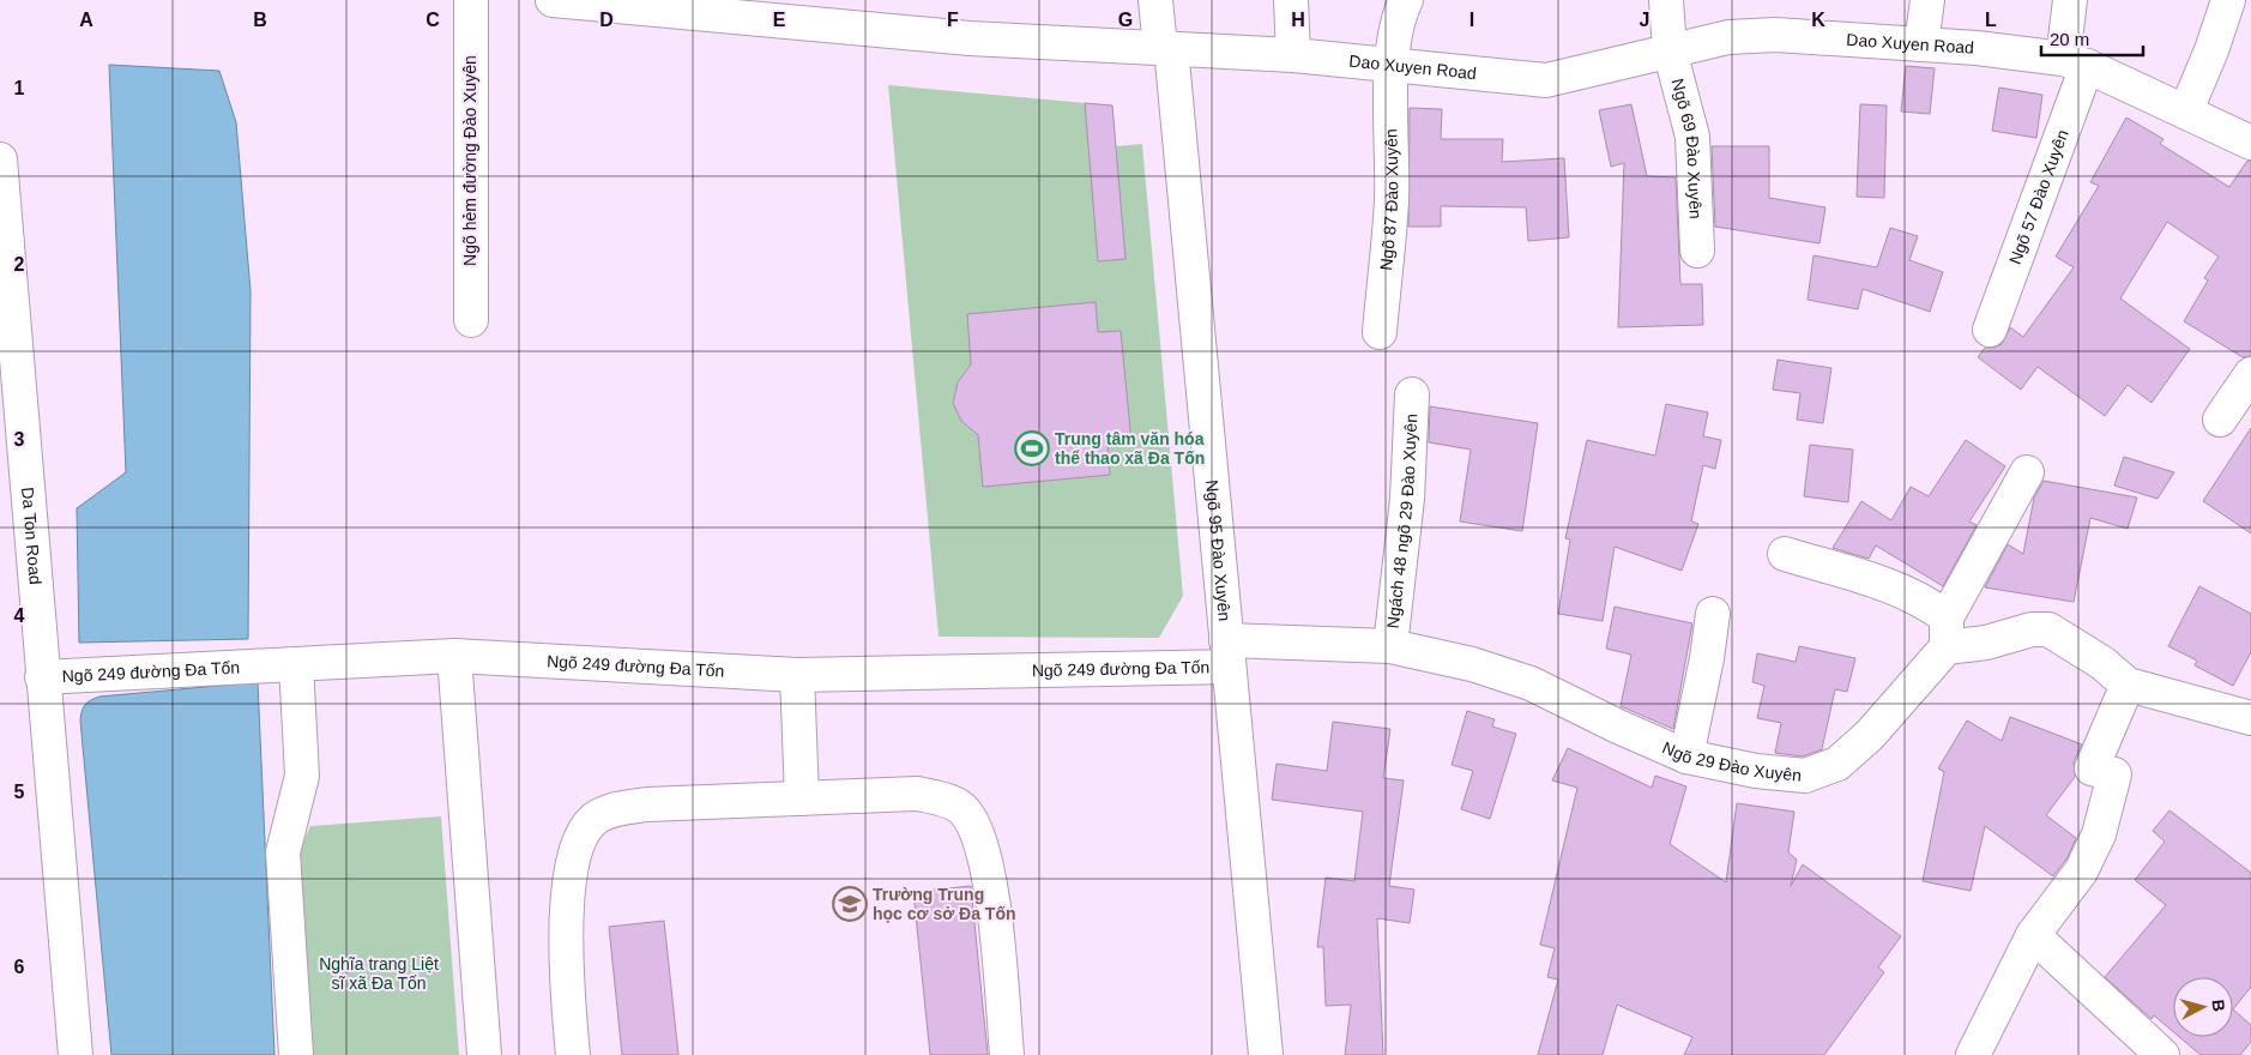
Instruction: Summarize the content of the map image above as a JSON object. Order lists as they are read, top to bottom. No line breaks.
{"streets":{"street":["Dao Xuyen Road","Ngõ 69 Đào Xuyên","Ngõ hẻm đường Đào Xuyên","Ngõ 57 Đào Xuyên","Ngõ 87 Đào Xuyên","Ngách 48 ngõ 29 Đào Xuyên","Da Ton Road","Ngõ 95 Đào Xuyên","Ngõ 249 đường Đa Tốn","Ngõ 29 Đào Xuyên"]},"crossings":[["Dao Xuyen Road","Ngõ 69 Đào Xuyên"],["Dao Xuyen Road","Ngõ 57 Đào Xuyên"],["Dao Xuyen Road","Ngõ 87 Đào Xuyên"],["Dao Xuyen Road","Ngõ 95 Đào Xuyên"],["Ngách 48 ngõ 29 Đào Xuyên","Ngõ 29 Đào Xuyên"],["Da Ton Road","Ngõ 249 đường Đa Tốn"],["Ngõ 95 Đào Xuyên","Ngõ 249 đường Đa Tốn"],["Ngõ 95 Đào Xuyên","Ngõ 29 Đào Xuyên"],["Ngõ 249 đường Đa Tốn","Ngõ 29 Đào Xuyên"]],"parks":["Nghĩa trang Liệt sĩ xã Đa Tốn"],"places":{"sports":["Trung tâm văn hóa thể thao xã Đa Tốn"],"school or university":["Trường Trung học cơ sở Đa Tốn"]},"scale_bar":"20 m","north":"right","grid":{"columns":["A","B","C","D","E","F","G","H","I","J","K","L"],"rows":["1","2","3","4","5","6"]}}
